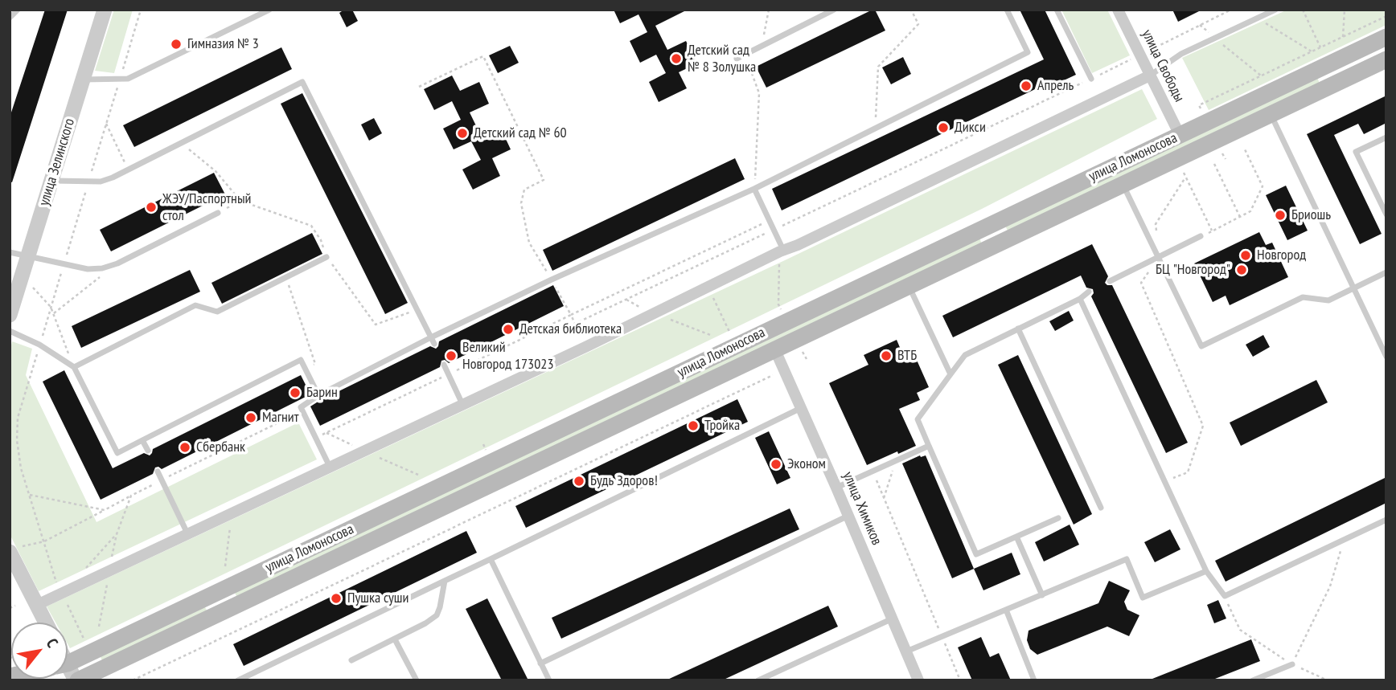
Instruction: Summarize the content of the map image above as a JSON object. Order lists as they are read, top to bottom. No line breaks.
{"streets":{"main road":["улица Ломоносова"],"street":["улица Свободы","улица Зелинского","улица Химиков"]},"crossings":[["улица Свободы","улица Ломоносова"],["улица Ломоносова","улица Химиков"]],"places":["Гимназия № 3","Детский сад № 8 Золушка","Апрель","Дикси","Детский сад № 60","ЖЭУ/Паспортный стол","Бриошь","Новгород","БЦ \"Новгород\"","Детская библиотека","Великий Новгород 173023","ВТБ","Барин","Магнит","Тройка","Сбербанк","Эконом","Будь Здоров!","Пушка суши"],"north":"top right"}
